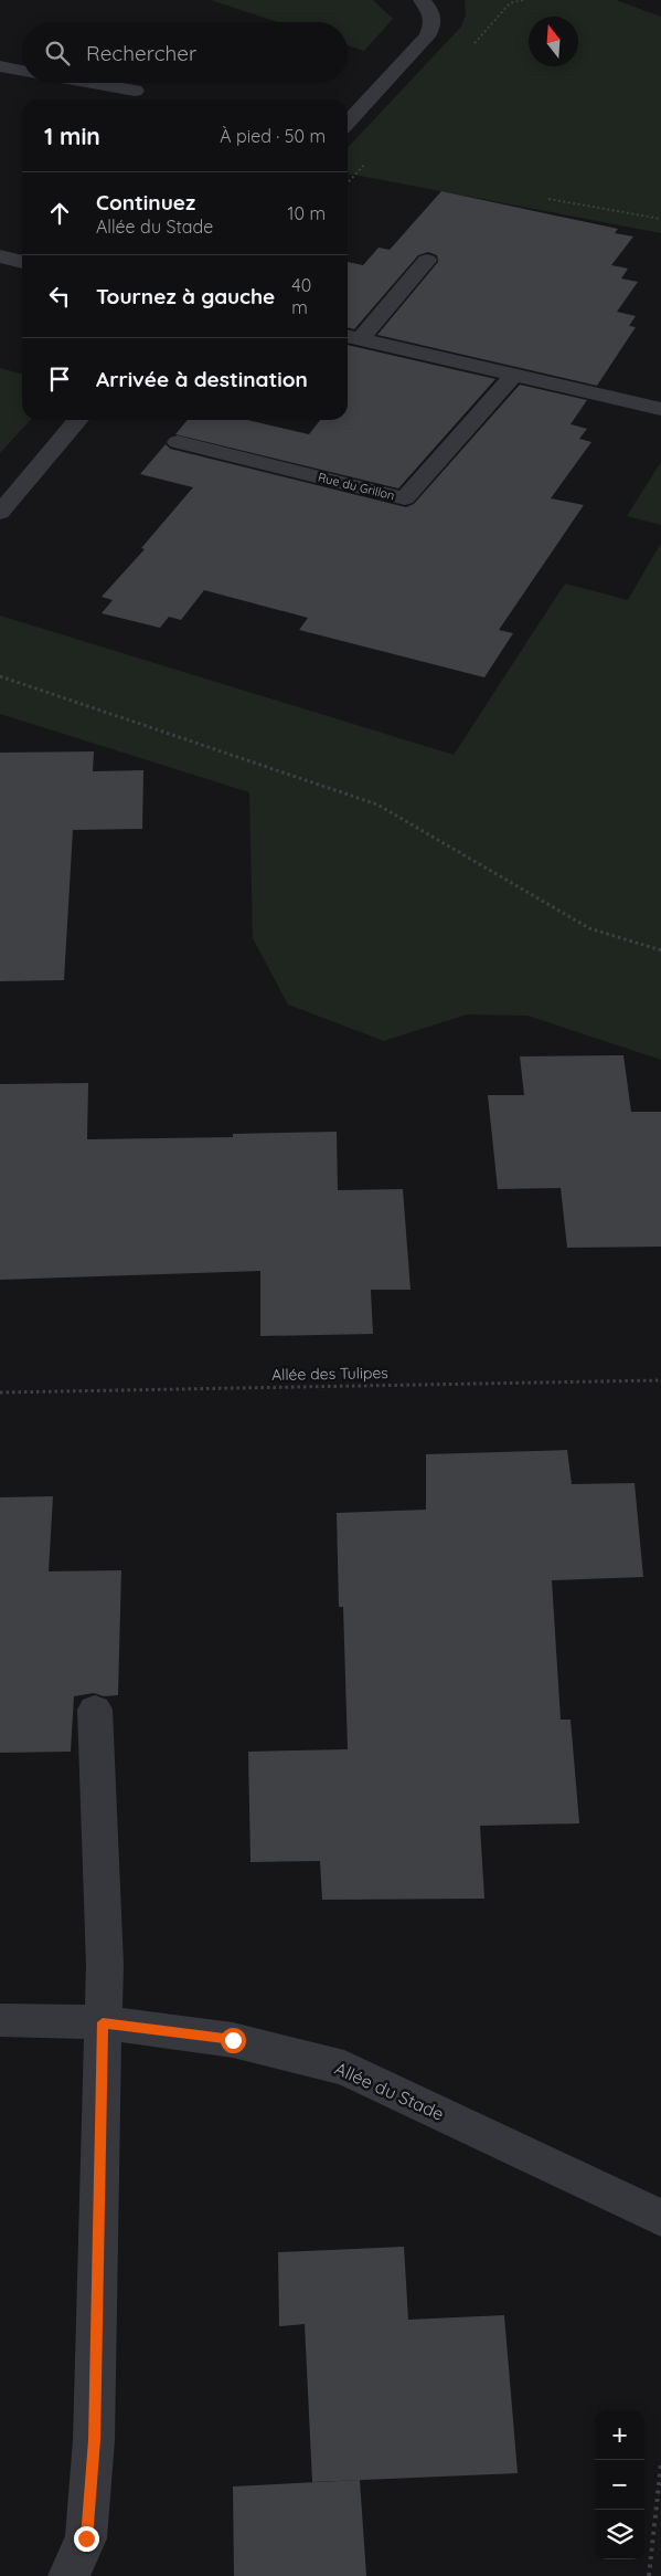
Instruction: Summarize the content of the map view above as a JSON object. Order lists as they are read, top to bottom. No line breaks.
{"streets":{"street":["Rue du Grillon","Allée du Stade"],"path":["Allée des Tulipes"]},"north":"top","page":{"search":"Rechercher","heading":["1 min","À pied · 50 m"],"list":[["Continuez","Allée du Stade","10 m"],["Tournez à gauche","40 m"],"Arrivée à destination"],"map_buttons":["+","−"]}}
